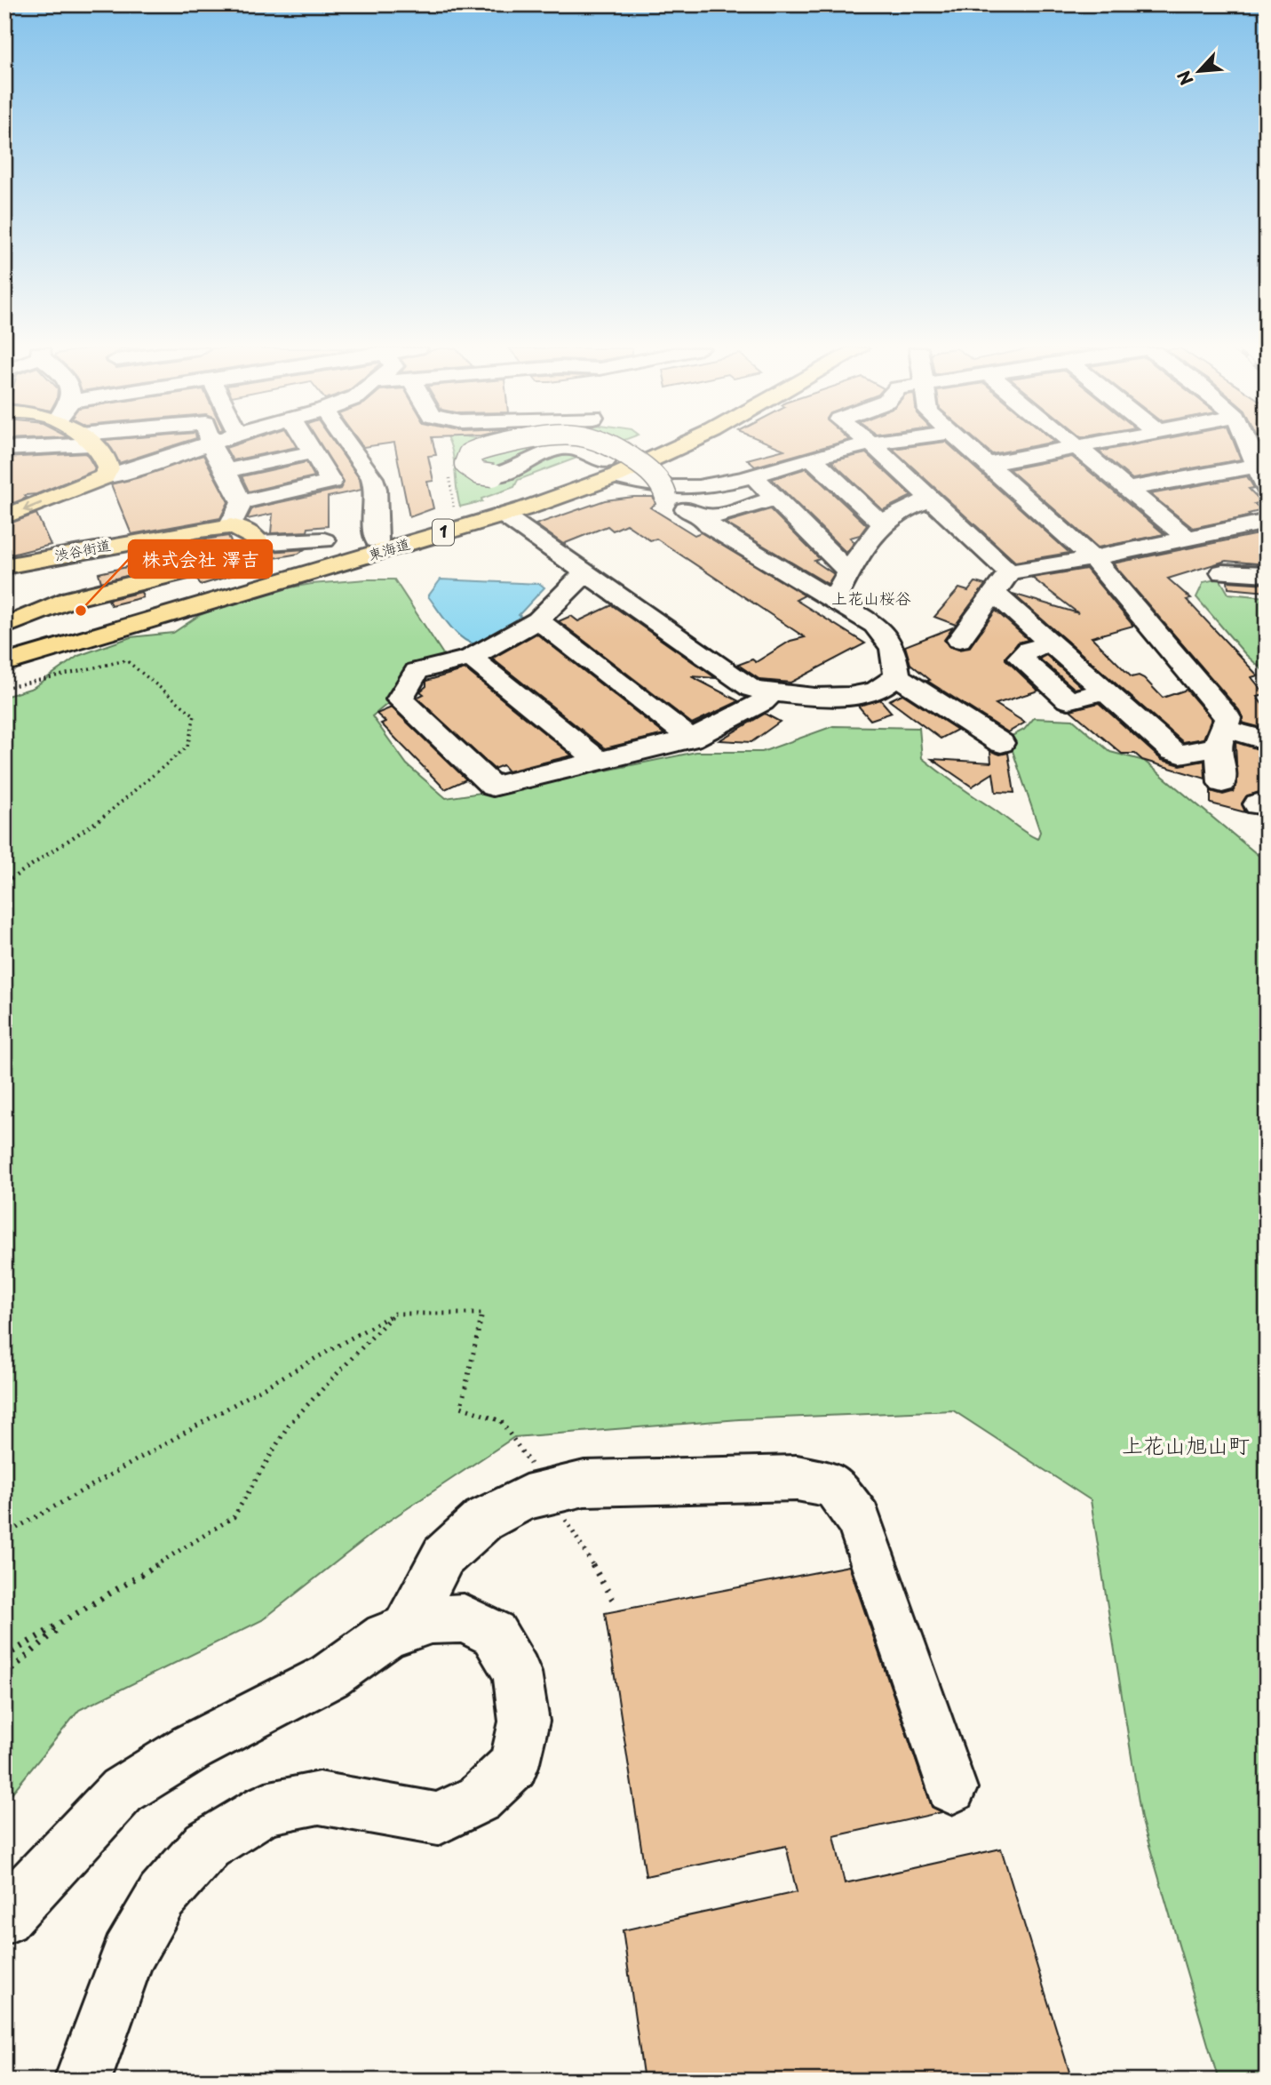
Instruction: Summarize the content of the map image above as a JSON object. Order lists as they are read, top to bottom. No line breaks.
{"streets":{"main road":["1","東海道","渋谷街道"]},"districts":["上花山桜谷","上花山旭山町"],"places":["株式会社 澤吉"],"north":"bottom left"}
